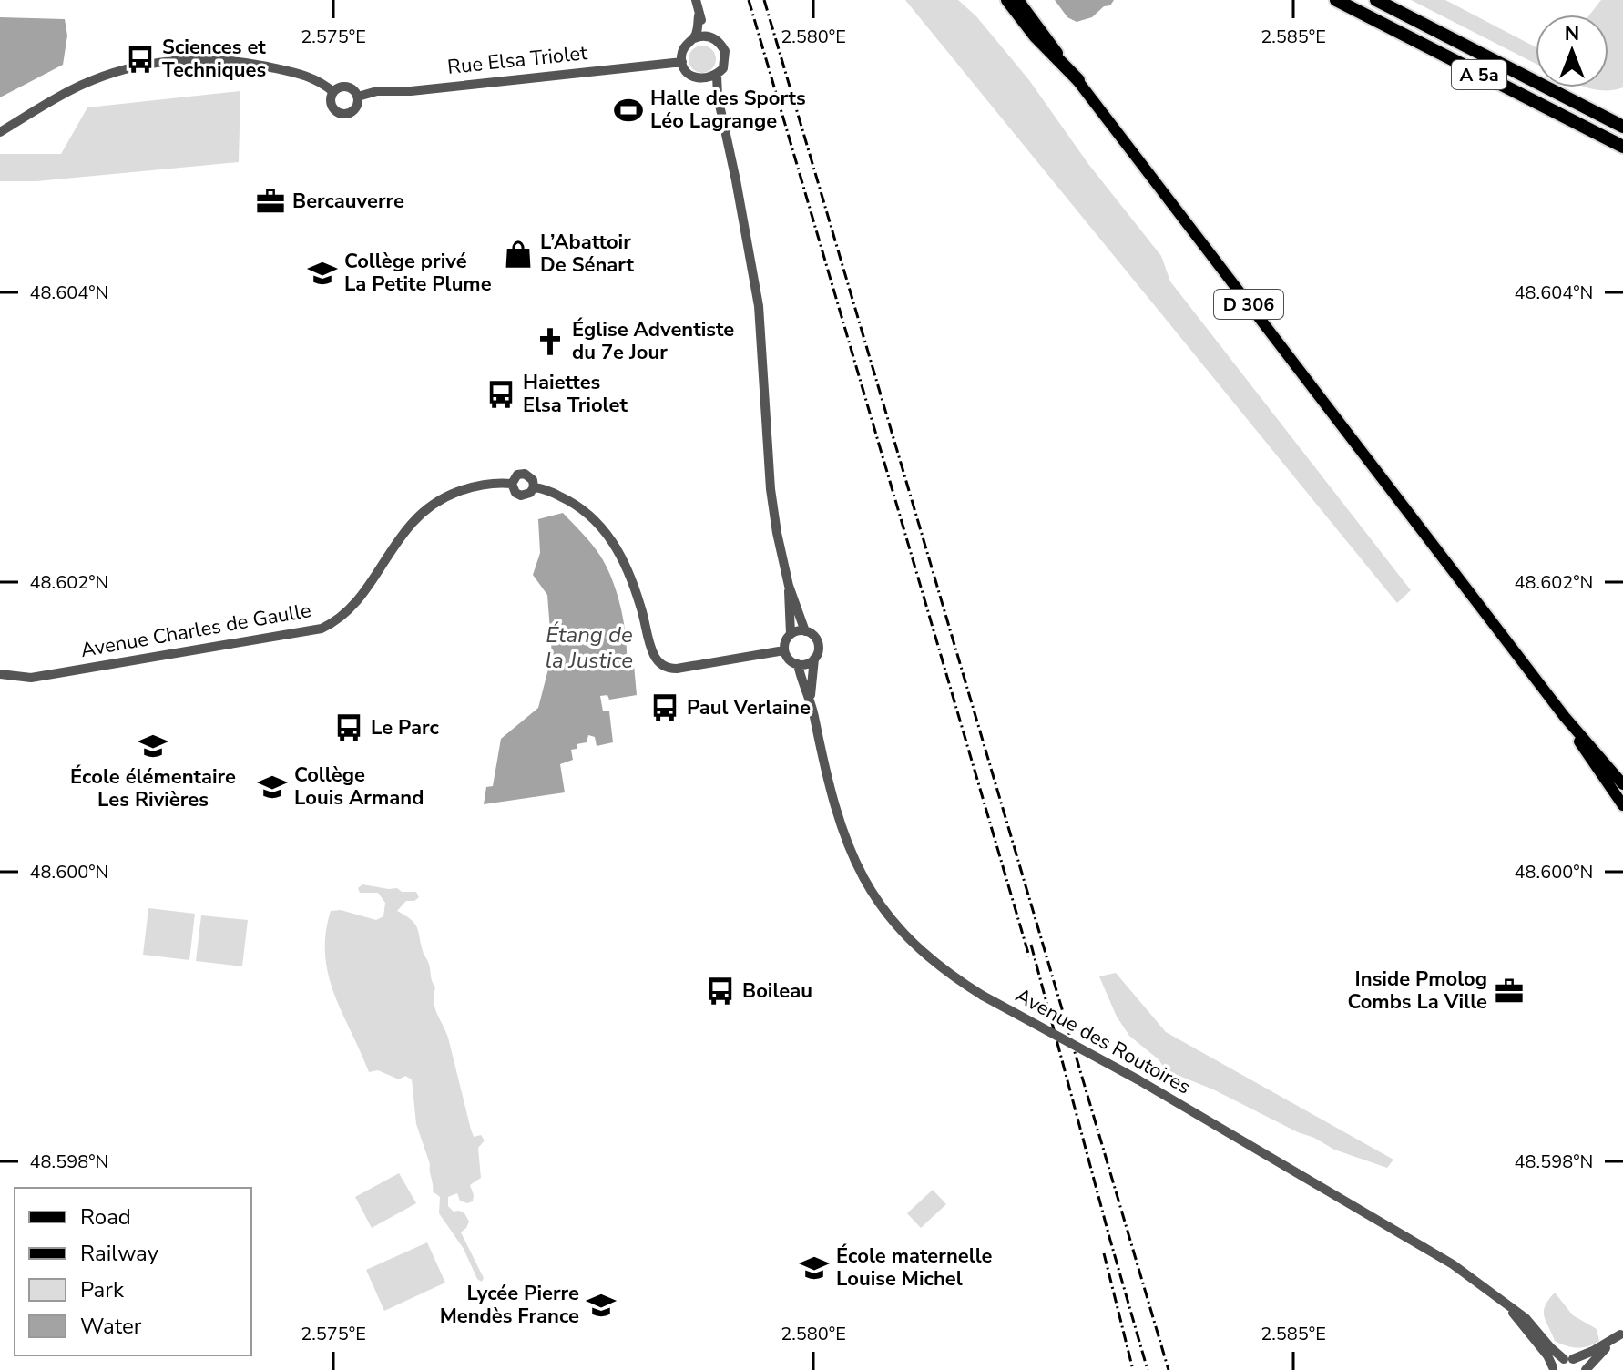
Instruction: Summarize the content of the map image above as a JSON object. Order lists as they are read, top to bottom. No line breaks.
{"streets":{"highway":["A 5a"],"main road":["D 306"],"street":["Rue Elsa Triolet","Avenue Charles de Gaulle","Avenue des Routoires"]},"crossings":[["Rue Elsa Triolet","Avenue des Routoires"]],"water":["Étang de la Justice"],"places":{"bus stop":["Sciences et Techniques","Haiettes Elsa Triolet","Paul Verlaine","Le Parc","Boileau"],"sports":["Halle des Sports Léo Lagrange"],"office":["Bercauverre","Inside Pmolog Combs La Ville"],"shop":["L’Abattoir De Sénart"],"school or university":["Collège privé La Petite Plume","École élémentaire Les Rivières","Collège Louis Armand","École maternelle Louise Michel","Lycée Pierre Mendès France"],"church":["Église Adventiste du 7e Jour"]},"legend":["Road","Railway","Park","Water"],"north":"top","coordinates":["2.575°E","2.580°E","2.585°E","48.604°N","48.602°N","48.600°N","48.598°N"]}
